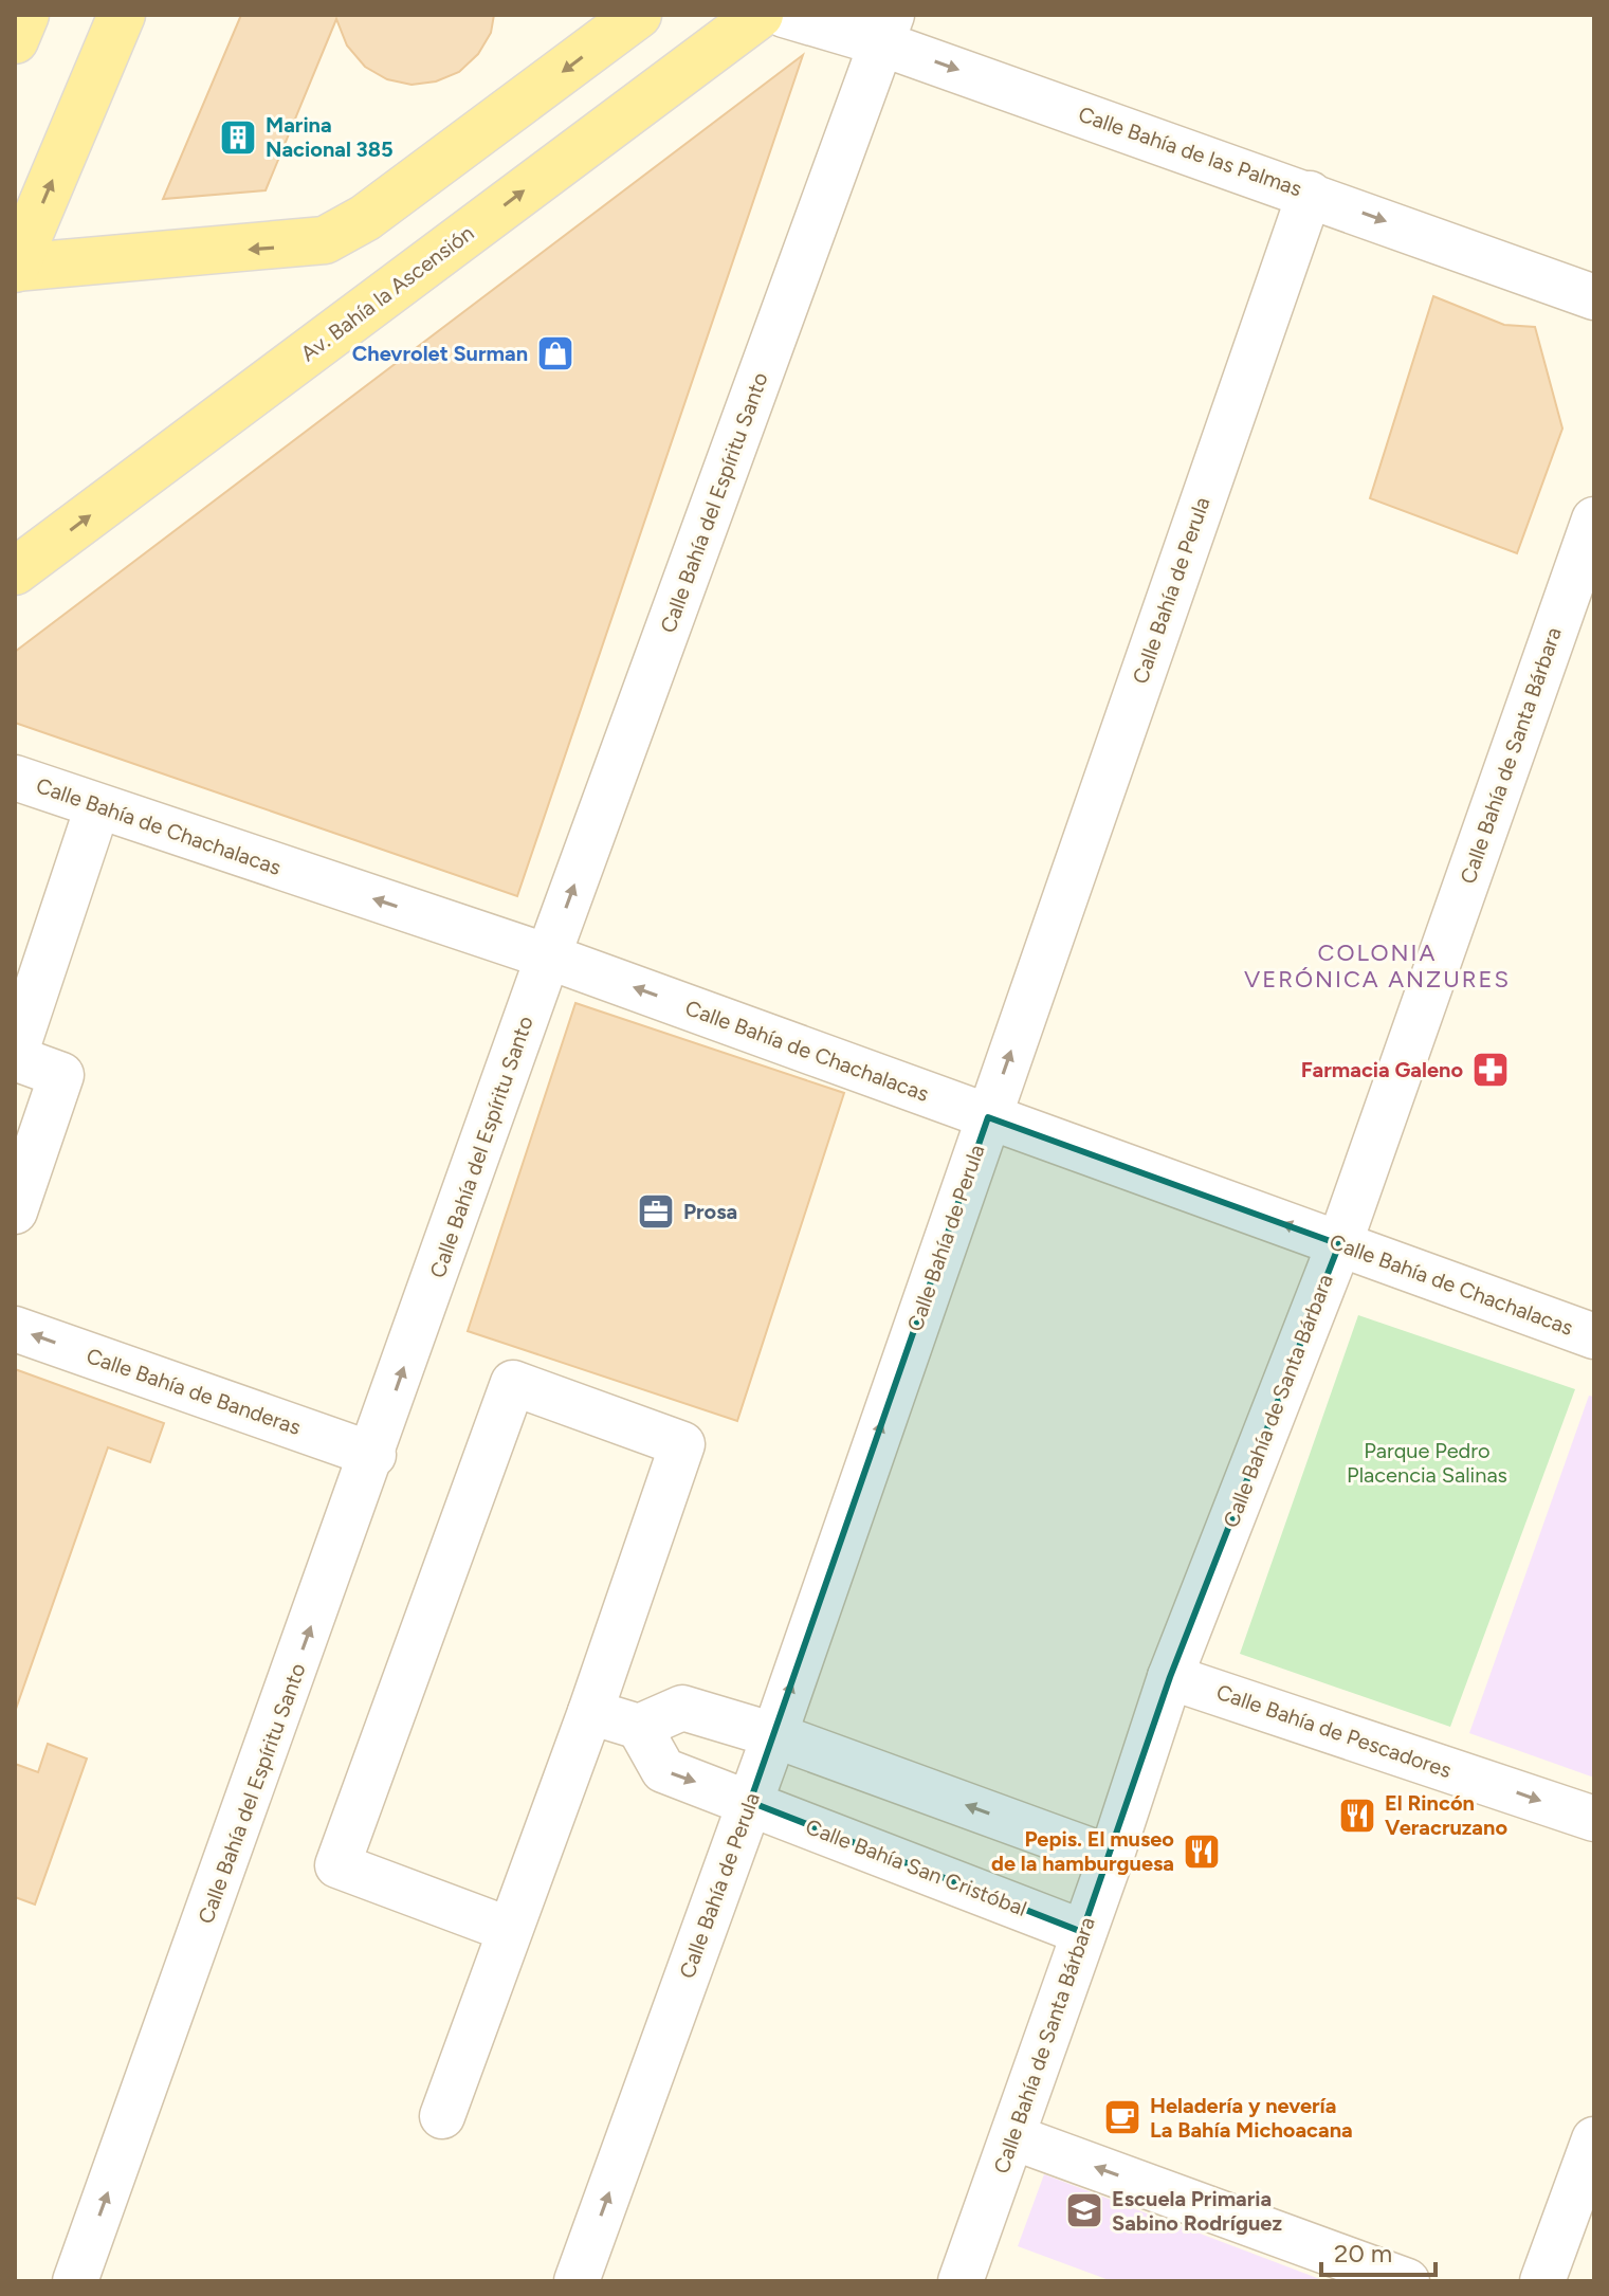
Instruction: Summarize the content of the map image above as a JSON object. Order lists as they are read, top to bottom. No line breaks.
{"streets":{"main road":["Av. Bahía la Ascensión"],"street":["Calle Bahía de las Palmas","Calle Bahía del Espíritu Santo","Calle Bahía de Perula","Calle Bahía de Santa Bárbara","Calle Bahía de Chachalacas","Calle Bahía de Banderas","Calle Bahía de Pescadores","Calle Bahía San Cristóbal"]},"crossings":[["Calle Bahía de las Palmas","Calle Bahía del Espíritu Santo"],["Calle Bahía de las Palmas","Calle Bahía de Perula"],["Calle Bahía del Espíritu Santo","Calle Bahía de Chachalacas"],["Calle Bahía del Espíritu Santo","Calle Bahía de Banderas"],["Calle Bahía de Perula","Calle Bahía de Chachalacas"],["Calle Bahía de Perula","Calle Bahía San Cristóbal"],["Calle Bahía de Santa Bárbara","Calle Bahía de Chachalacas"],["Calle Bahía de Santa Bárbara","Calle Bahía de Pescadores"],["Calle Bahía de Santa Bárbara","Calle Bahía San Cristóbal"]],"one_way":["Calle Bahía de las Palmas","Calle Bahía del Espíritu Santo","Calle Bahía de Perula","Calle Bahía de Chachalacas","Calle Bahía de Banderas","Calle Bahía de Pescadores"],"districts":["COLONIA VERÓNICA ANZURES"],"parks":["Parque Pedro Placencia Salinas"],"places":{"building":["Marina Nacional 385"],"shop":["Chevrolet Surman"],"pharmacy":["Farmacia Galeno"],"office":["Prosa"],"restaurant":["El Rincón Veracruzano","Pepis. El museo de la hamburguesa"],"cafe":["Heladería y nevería La Bahía Michoacana"],"school or university":["Escuela Primaria Sabino Rodríguez"]},"scale_bar":"20 m"}
